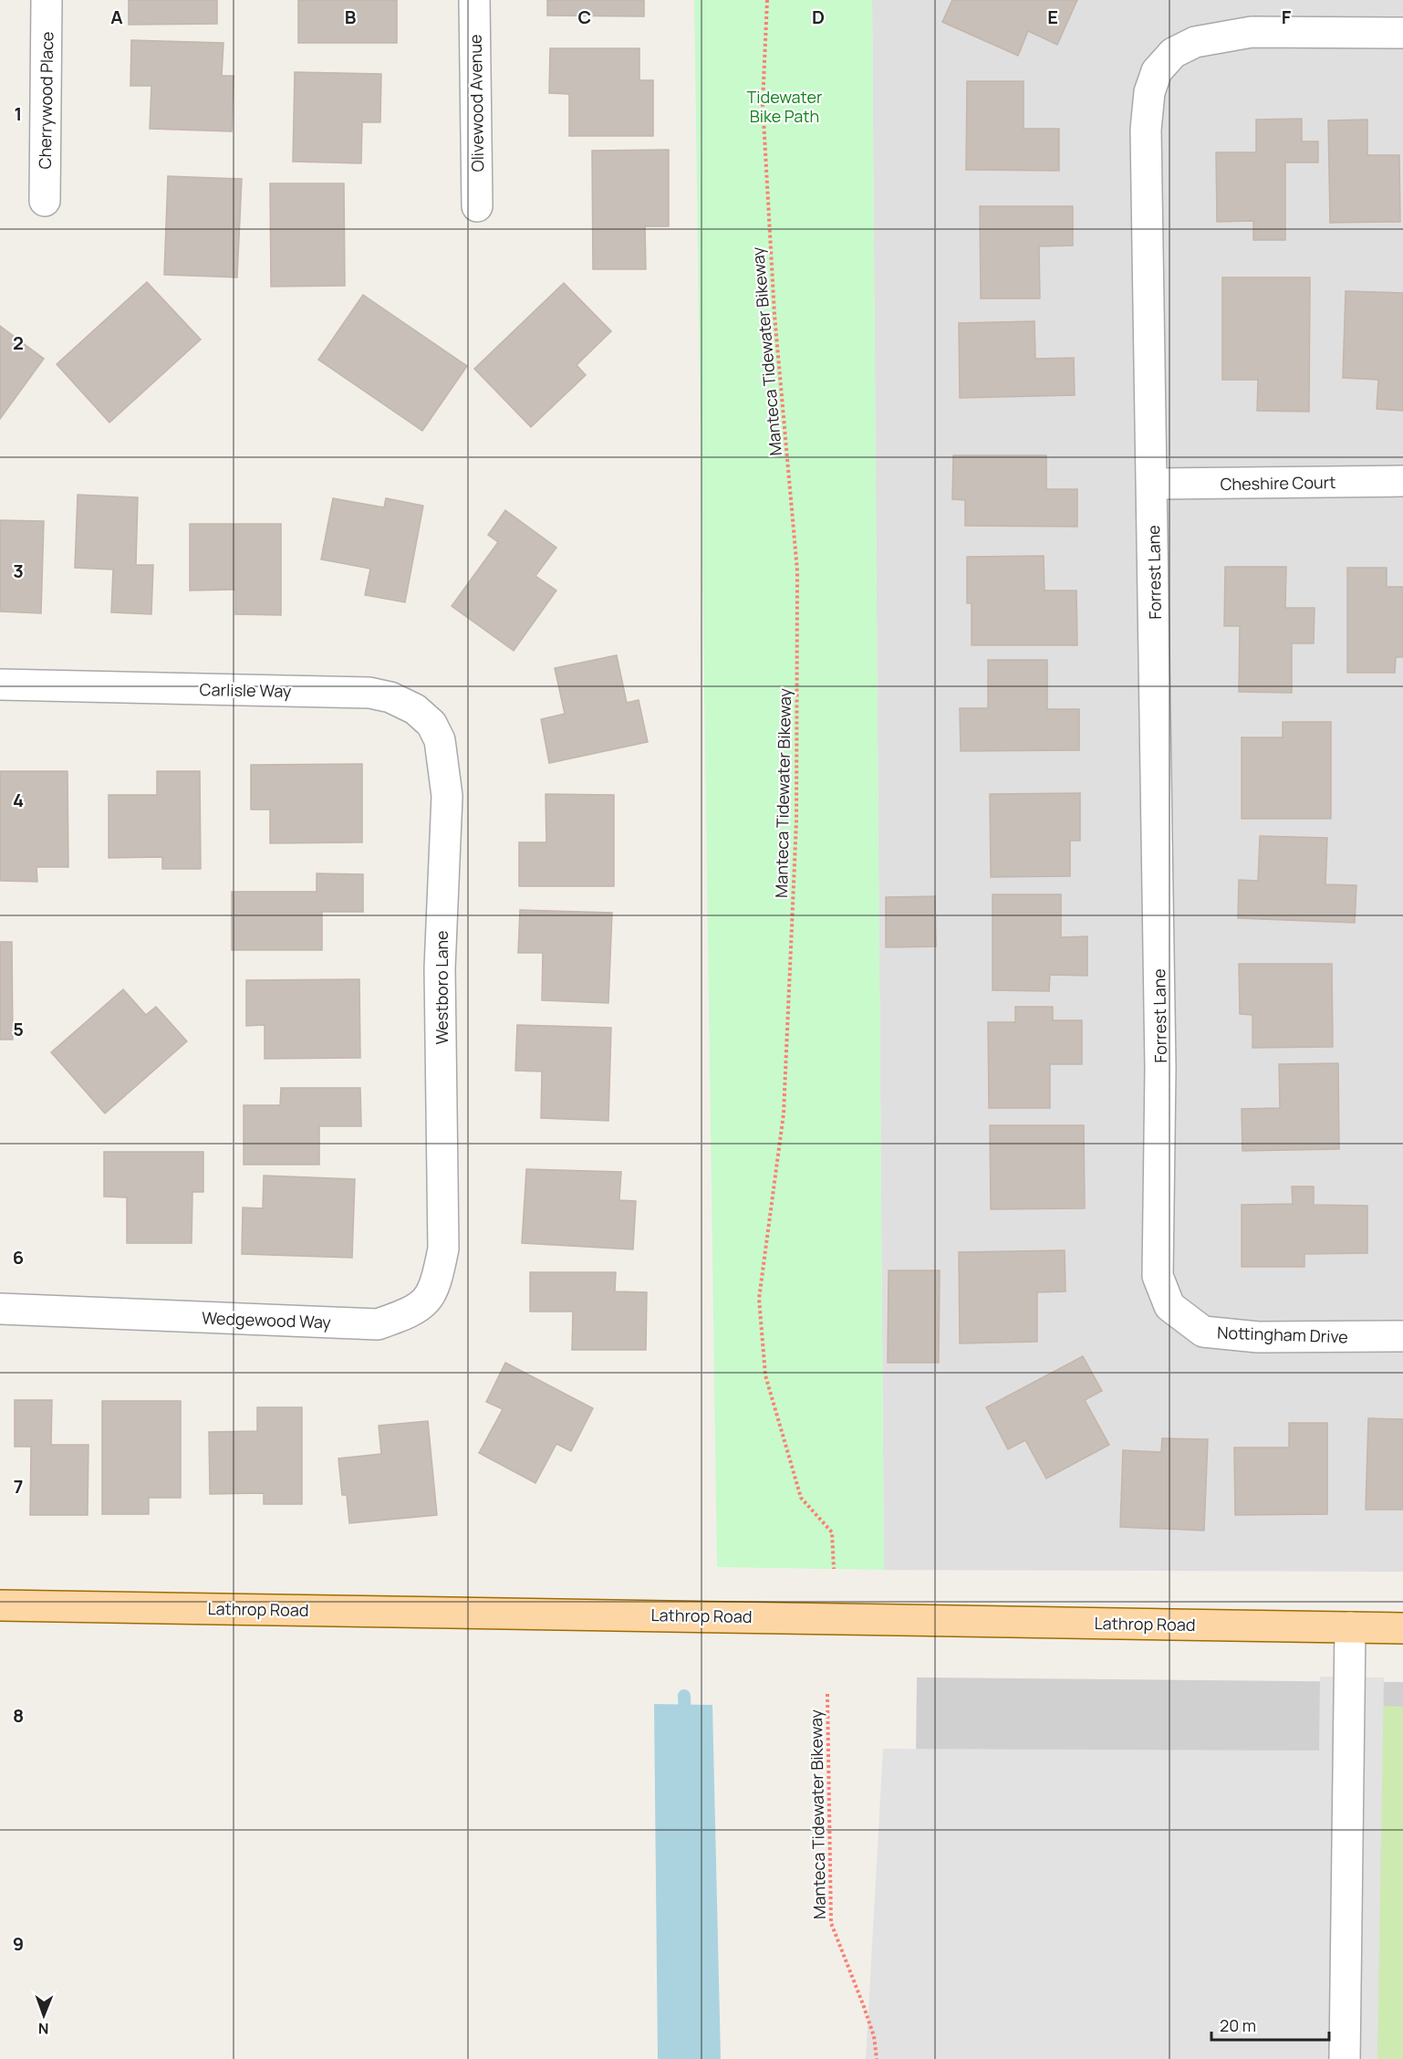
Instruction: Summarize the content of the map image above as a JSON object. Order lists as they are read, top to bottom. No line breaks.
{"streets":{"main road":["Lathrop Road"],"street":["Cherrywood Place","Olivewood Avenue","Cheshire Court","Forrest Lane","Carlisle Way","Westboro Lane","Wedgewood Way","Nottingham Drive"],"path":["Manteca Tidewater Bikeway"]},"crossings":[["Cheshire Court","Forrest Lane"],["Forrest Lane","Nottingham Drive"],["Carlisle Way","Westboro Lane"],["Westboro Lane","Wedgewood Way"]],"parks":["Tidewater Bike Path"],"scale_bar":"20 m","north":"bottom","grid":{"columns":["A","B","C","D","E","F"],"rows":["1","2","3","4","5","6","7","8","9"]}}
